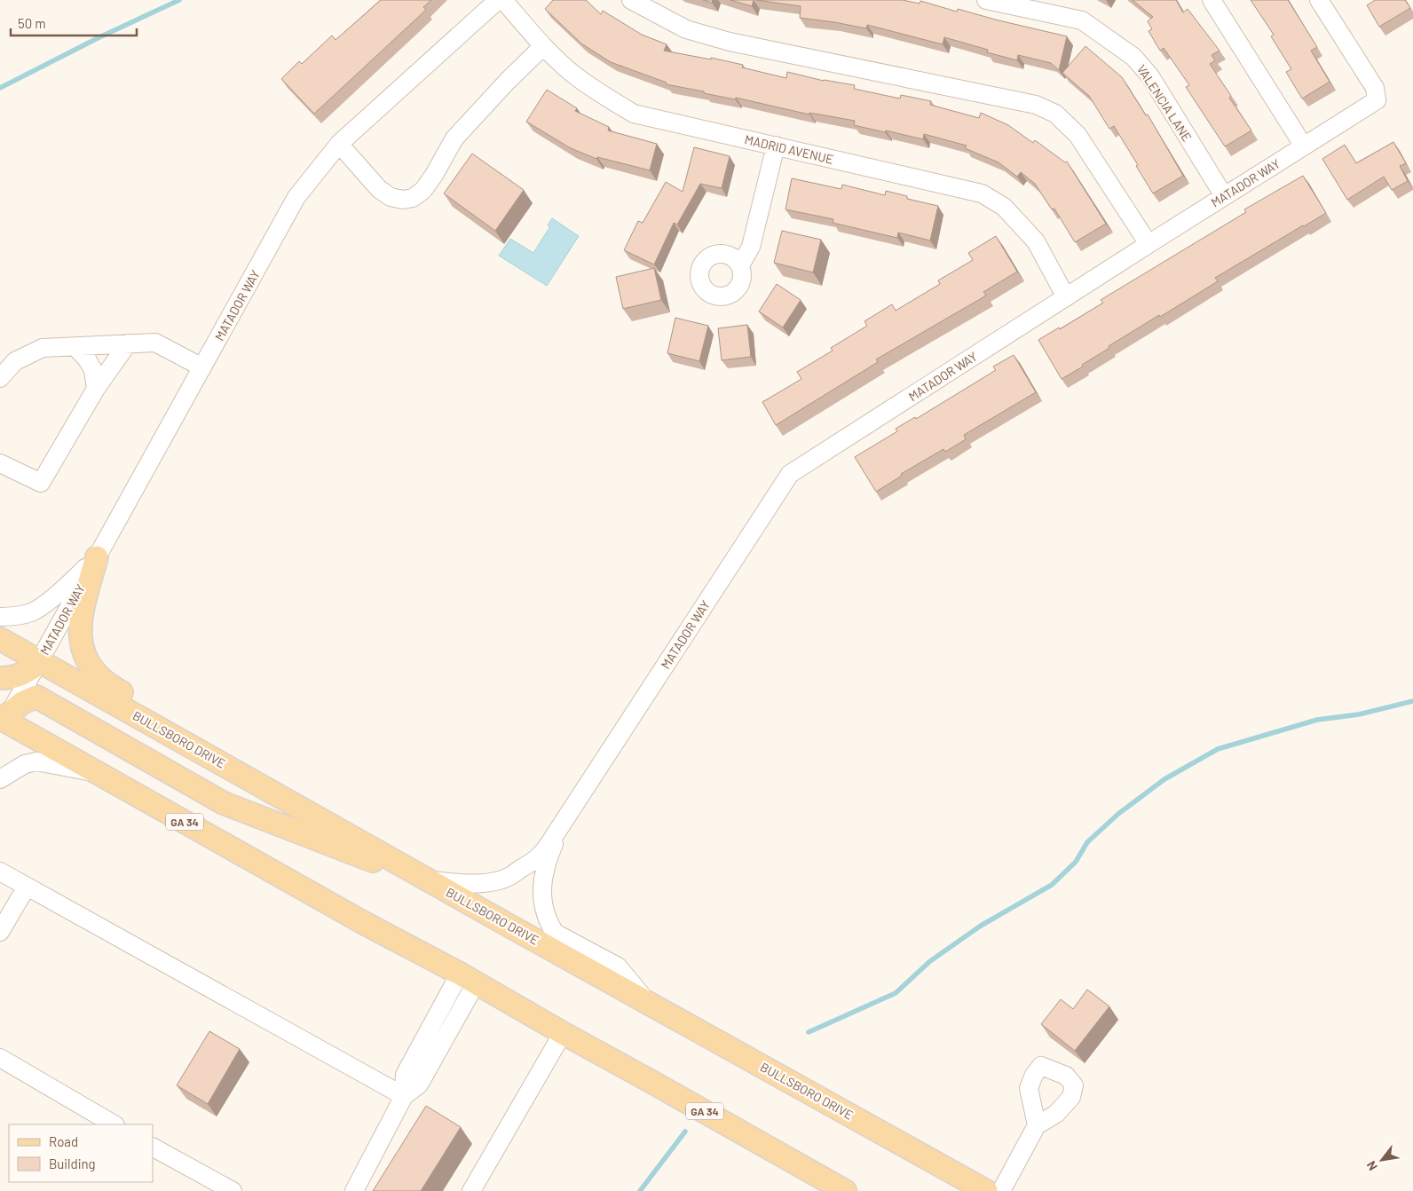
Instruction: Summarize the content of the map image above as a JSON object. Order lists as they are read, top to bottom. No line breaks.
{"streets":{"main road":["BULLSBORO DRIVE","GA 34"],"street":["VALENCIA LANE","MADRID AVENUE","MATADOR WAY"]},"crossings":[["VALENCIA LANE","MATADOR WAY"],["MADRID AVENUE","MATADOR WAY"],["MATADOR WAY","BULLSBORO DRIVE"],["MATADOR WAY","GA 34"]],"legend":["Road","Building"],"scale_bar":"50 m","north":"bottom left"}
